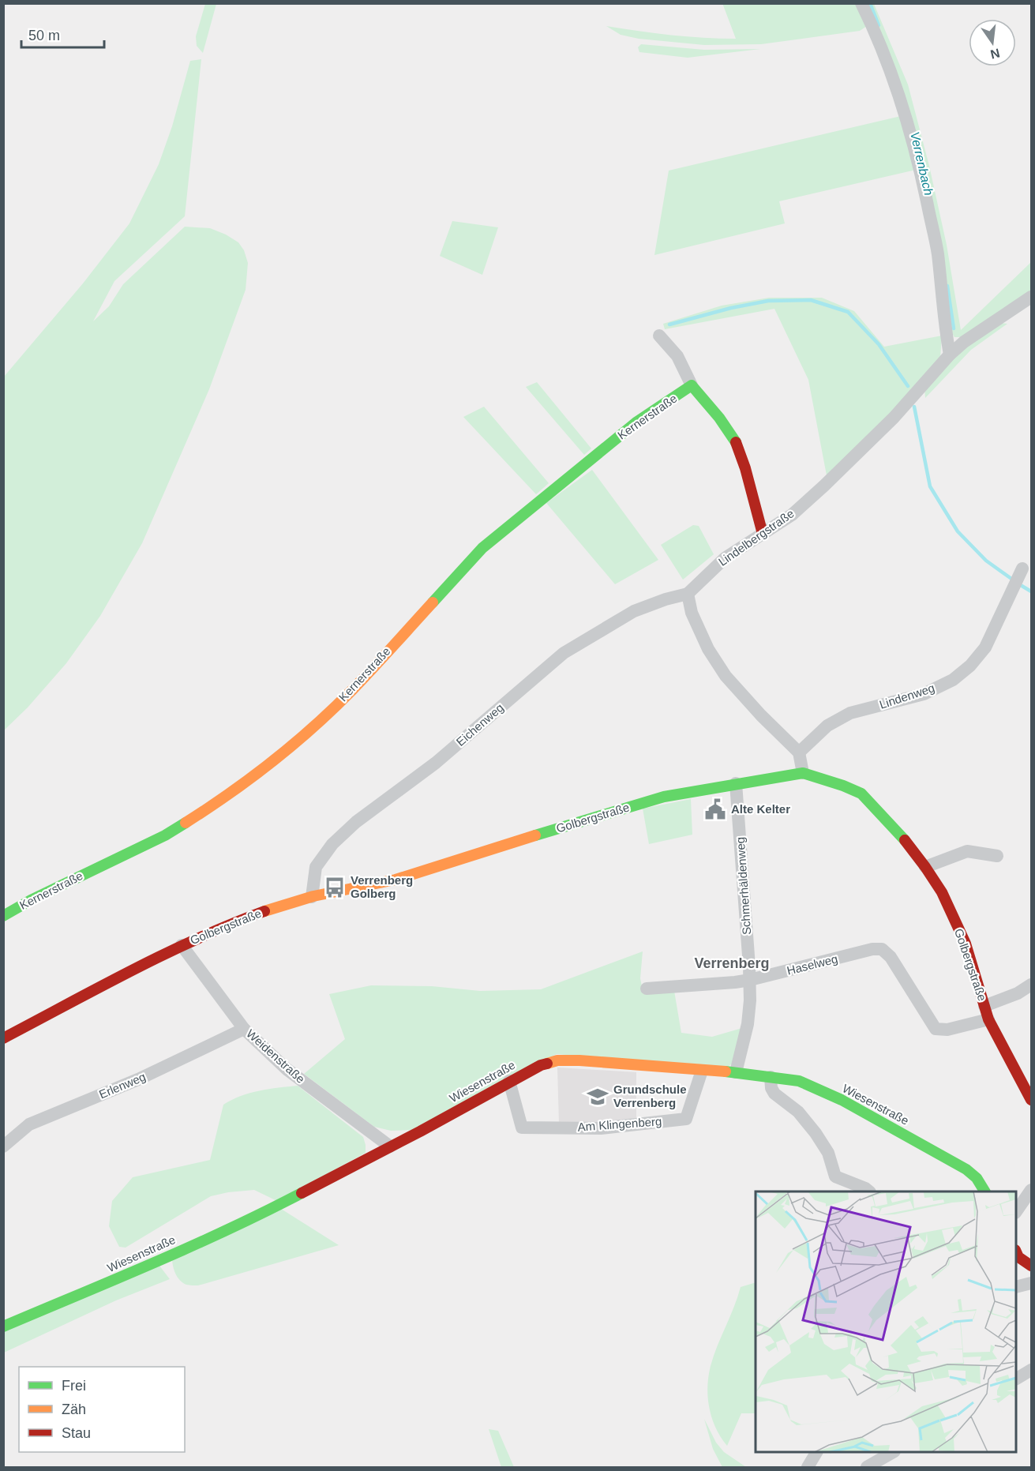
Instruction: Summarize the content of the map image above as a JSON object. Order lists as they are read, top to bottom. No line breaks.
{"streets":{"street":["Kernerstraße","Lindelbergstraße","Lindenweg","Eichenweg","Golbergstraße","Schmerhäldenweg","Haselweg","Weidenstraße","Wiesenstraße","Erlenweg","Am Klingenberg"]},"crossings":[["Lindelbergstraße","Eichenweg"],["Eichenweg","Golbergstraße"],["Golbergstraße","Schmerhäldenweg"],["Golbergstraße","Haselweg"],["Golbergstraße","Weidenstraße"],["Schmerhäldenweg","Haselweg"],["Schmerhäldenweg","Wiesenstraße"],["Weidenstraße","Wiesenstraße"],["Weidenstraße","Erlenweg"],["Wiesenstraße","Am Klingenberg"]],"districts":["Verrenberg"],"water":["Verrenbach"],"places":{"public building":["Alte Kelter"],"bus stop":["Verrenberg Golberg"],"school or university":["Grundschule Verrenberg"]},"legend":["Frei","Zäh","Stau"],"scale_bar":"50 m","north":"bottom"}
